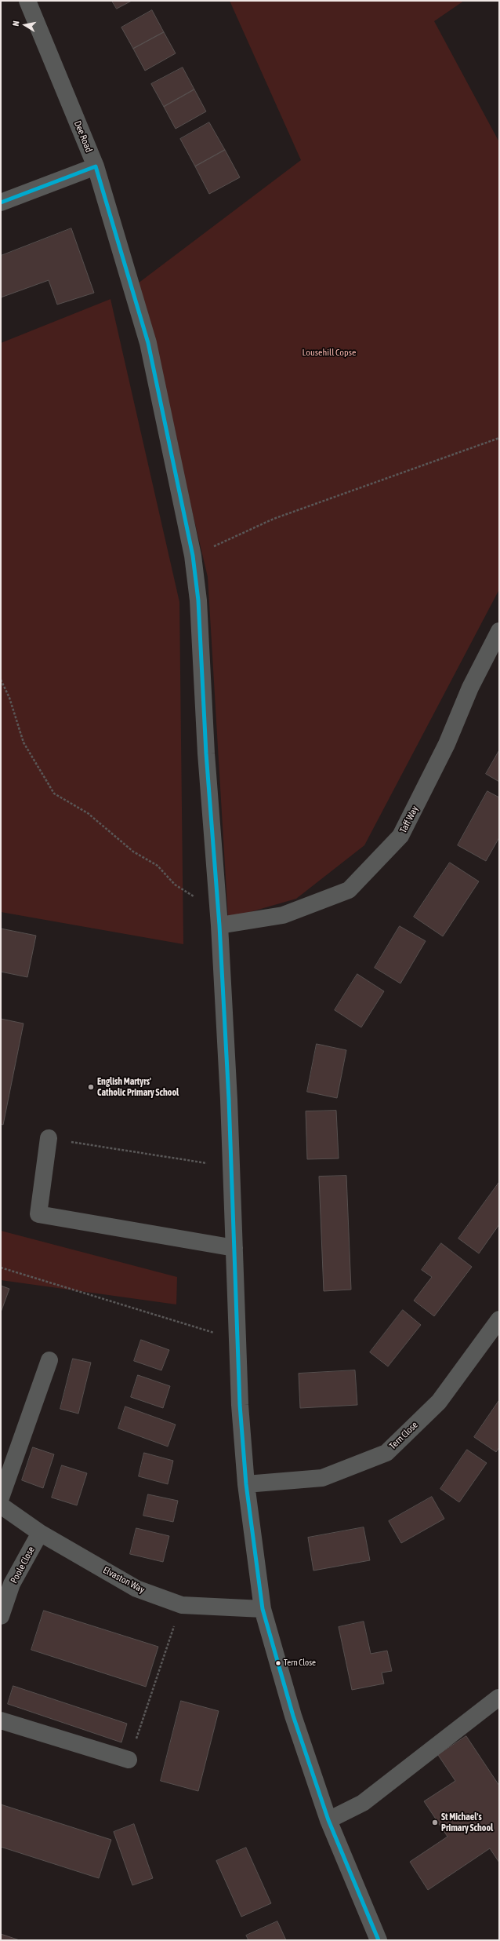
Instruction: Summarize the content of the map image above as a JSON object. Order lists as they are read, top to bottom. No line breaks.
{"streets":{"street":["Dee Road","Taff Way","Tern Close","Poole Close","Elvaston Way"]},"crossings":[["Dee Road","Taff Way"],["Dee Road","Tern Close"],["Dee Road","Elvaston Way"],["Poole Close","Elvaston Way"]],"parks":["Lousehill Copse"],"places":["English Martyrs' Catholic Primary School","Tern Close","St Michael's Primary School"],"north":"left"}
